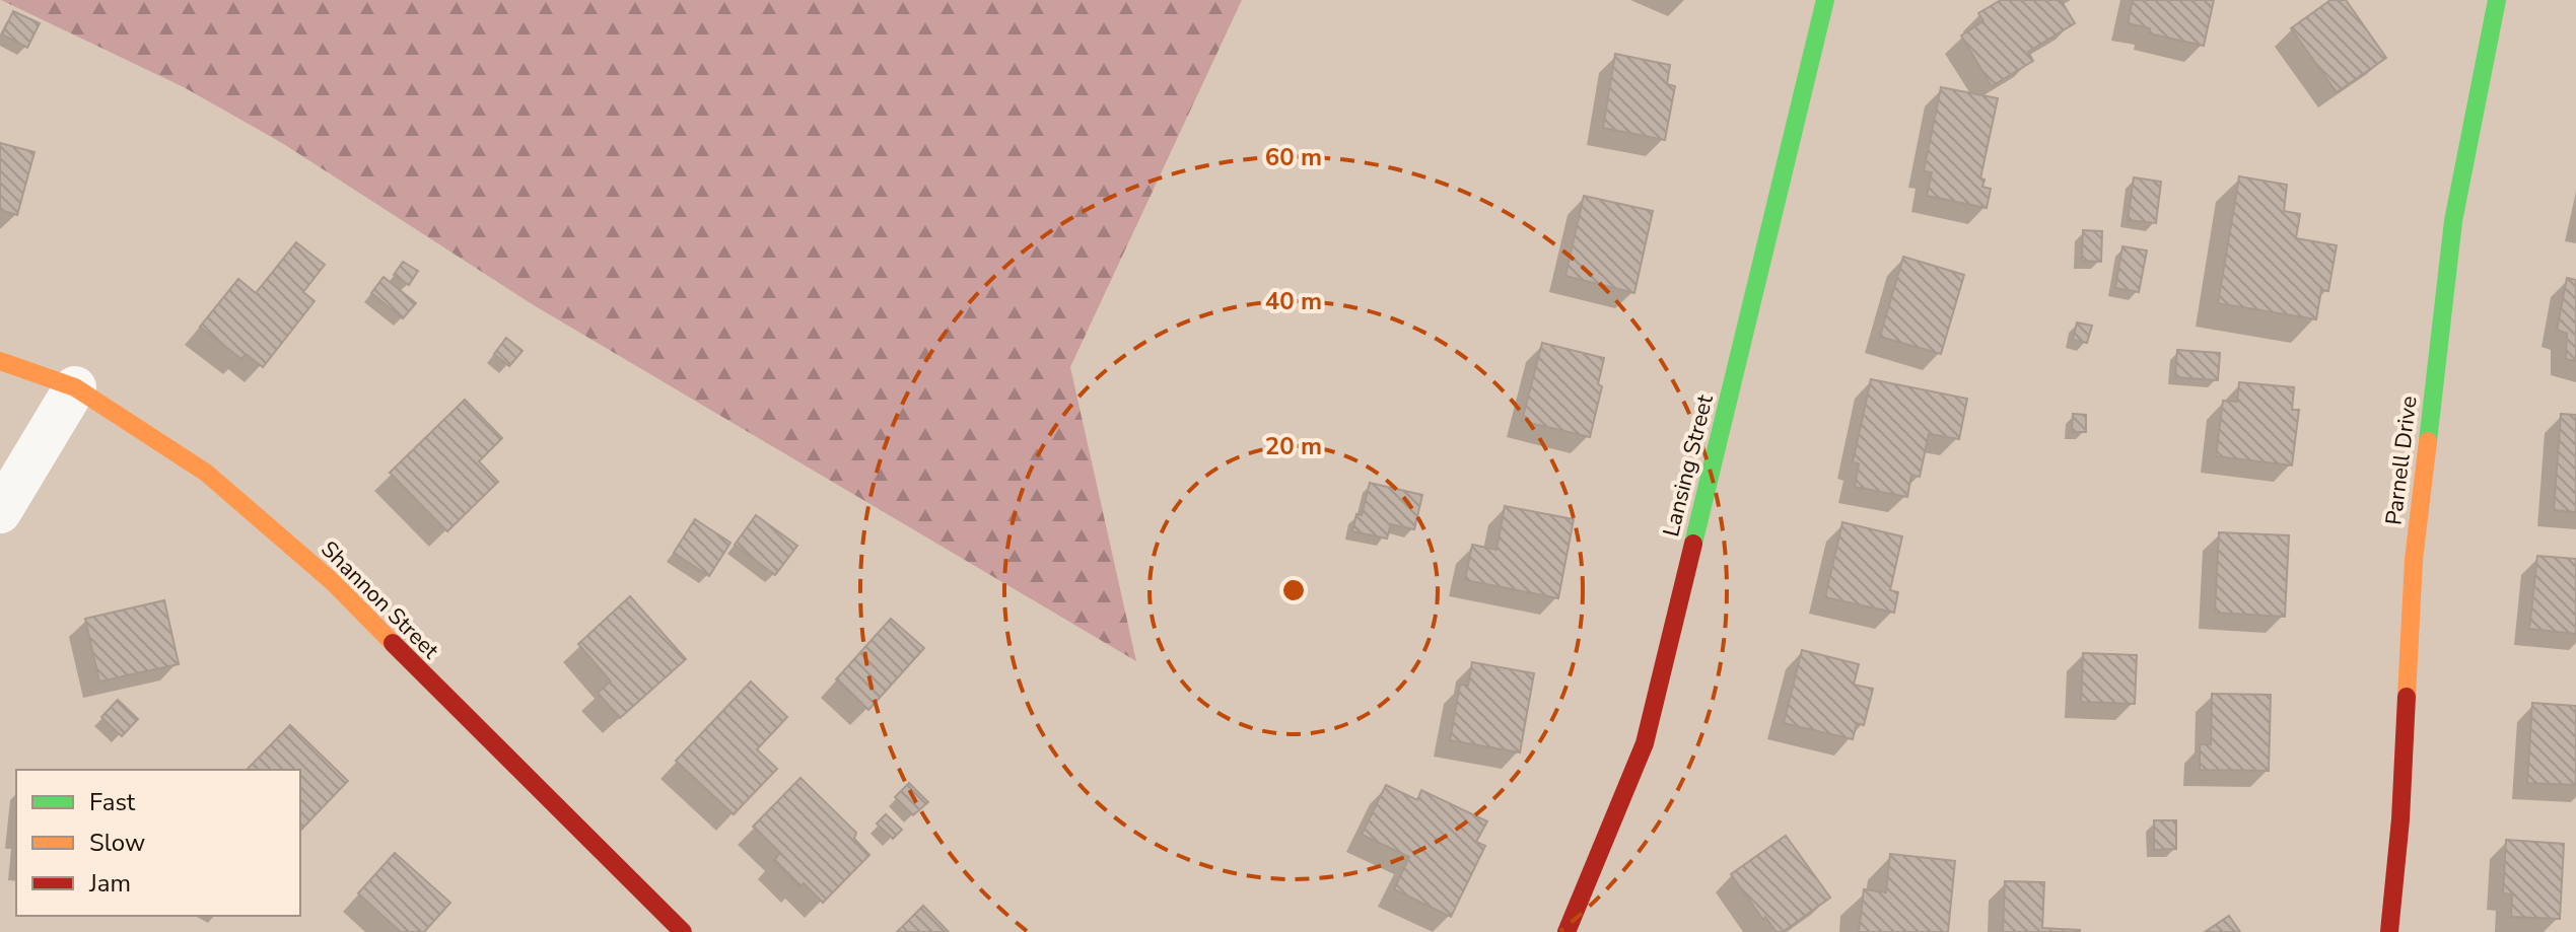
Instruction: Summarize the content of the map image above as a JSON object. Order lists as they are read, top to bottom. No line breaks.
{"streets":{"street":["Parnell Drive","Lansing Street","Shannon Street"]},"legend":["Fast","Slow","Jam"],"rings":["60 m","40 m","20 m"]}
